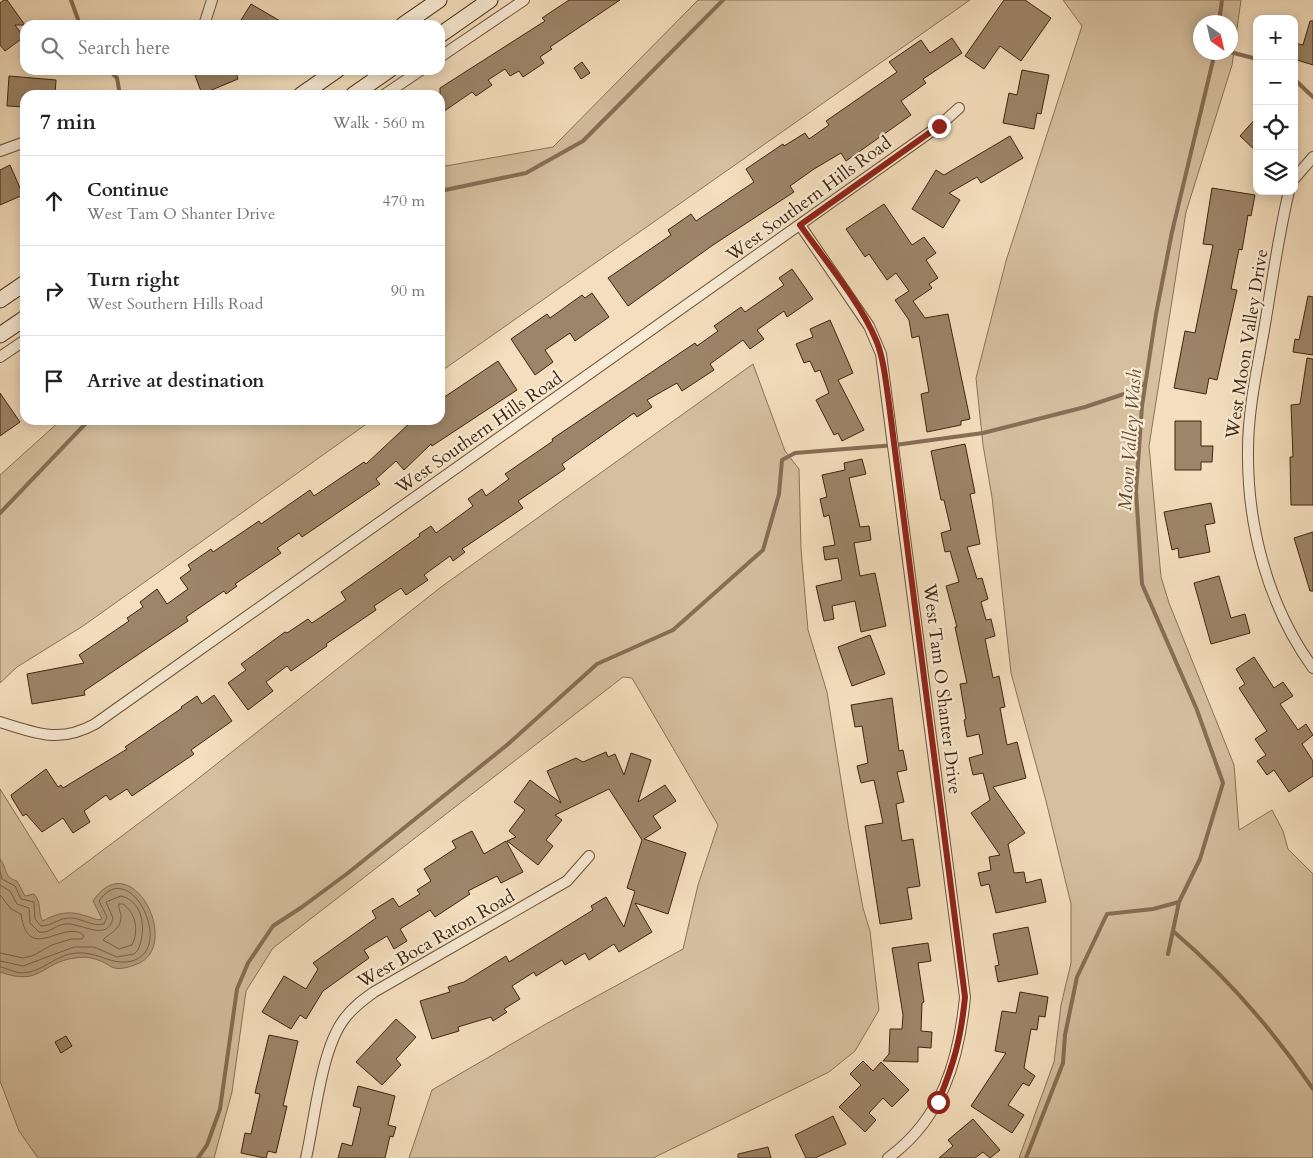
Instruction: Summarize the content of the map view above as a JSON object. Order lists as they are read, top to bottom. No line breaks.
{"streets":{"street":["West Southern Hills Road","West Moon Valley Drive","West Tam O Shanter Drive","West Boca Raton Road"]},"crossings":[["West Southern Hills Road","West Tam O Shanter Drive"]],"water":["Moon Valley Wash"],"north":"bottom right","page":{"map_buttons":["+","−"],"search":"Search here","heading":["7 min","Walk · 560 m"],"list":[["Continue","West Tam O Shanter Drive","470 m"],["Turn right","West Southern Hills Road","90 m"],"Arrive at destination"]}}
